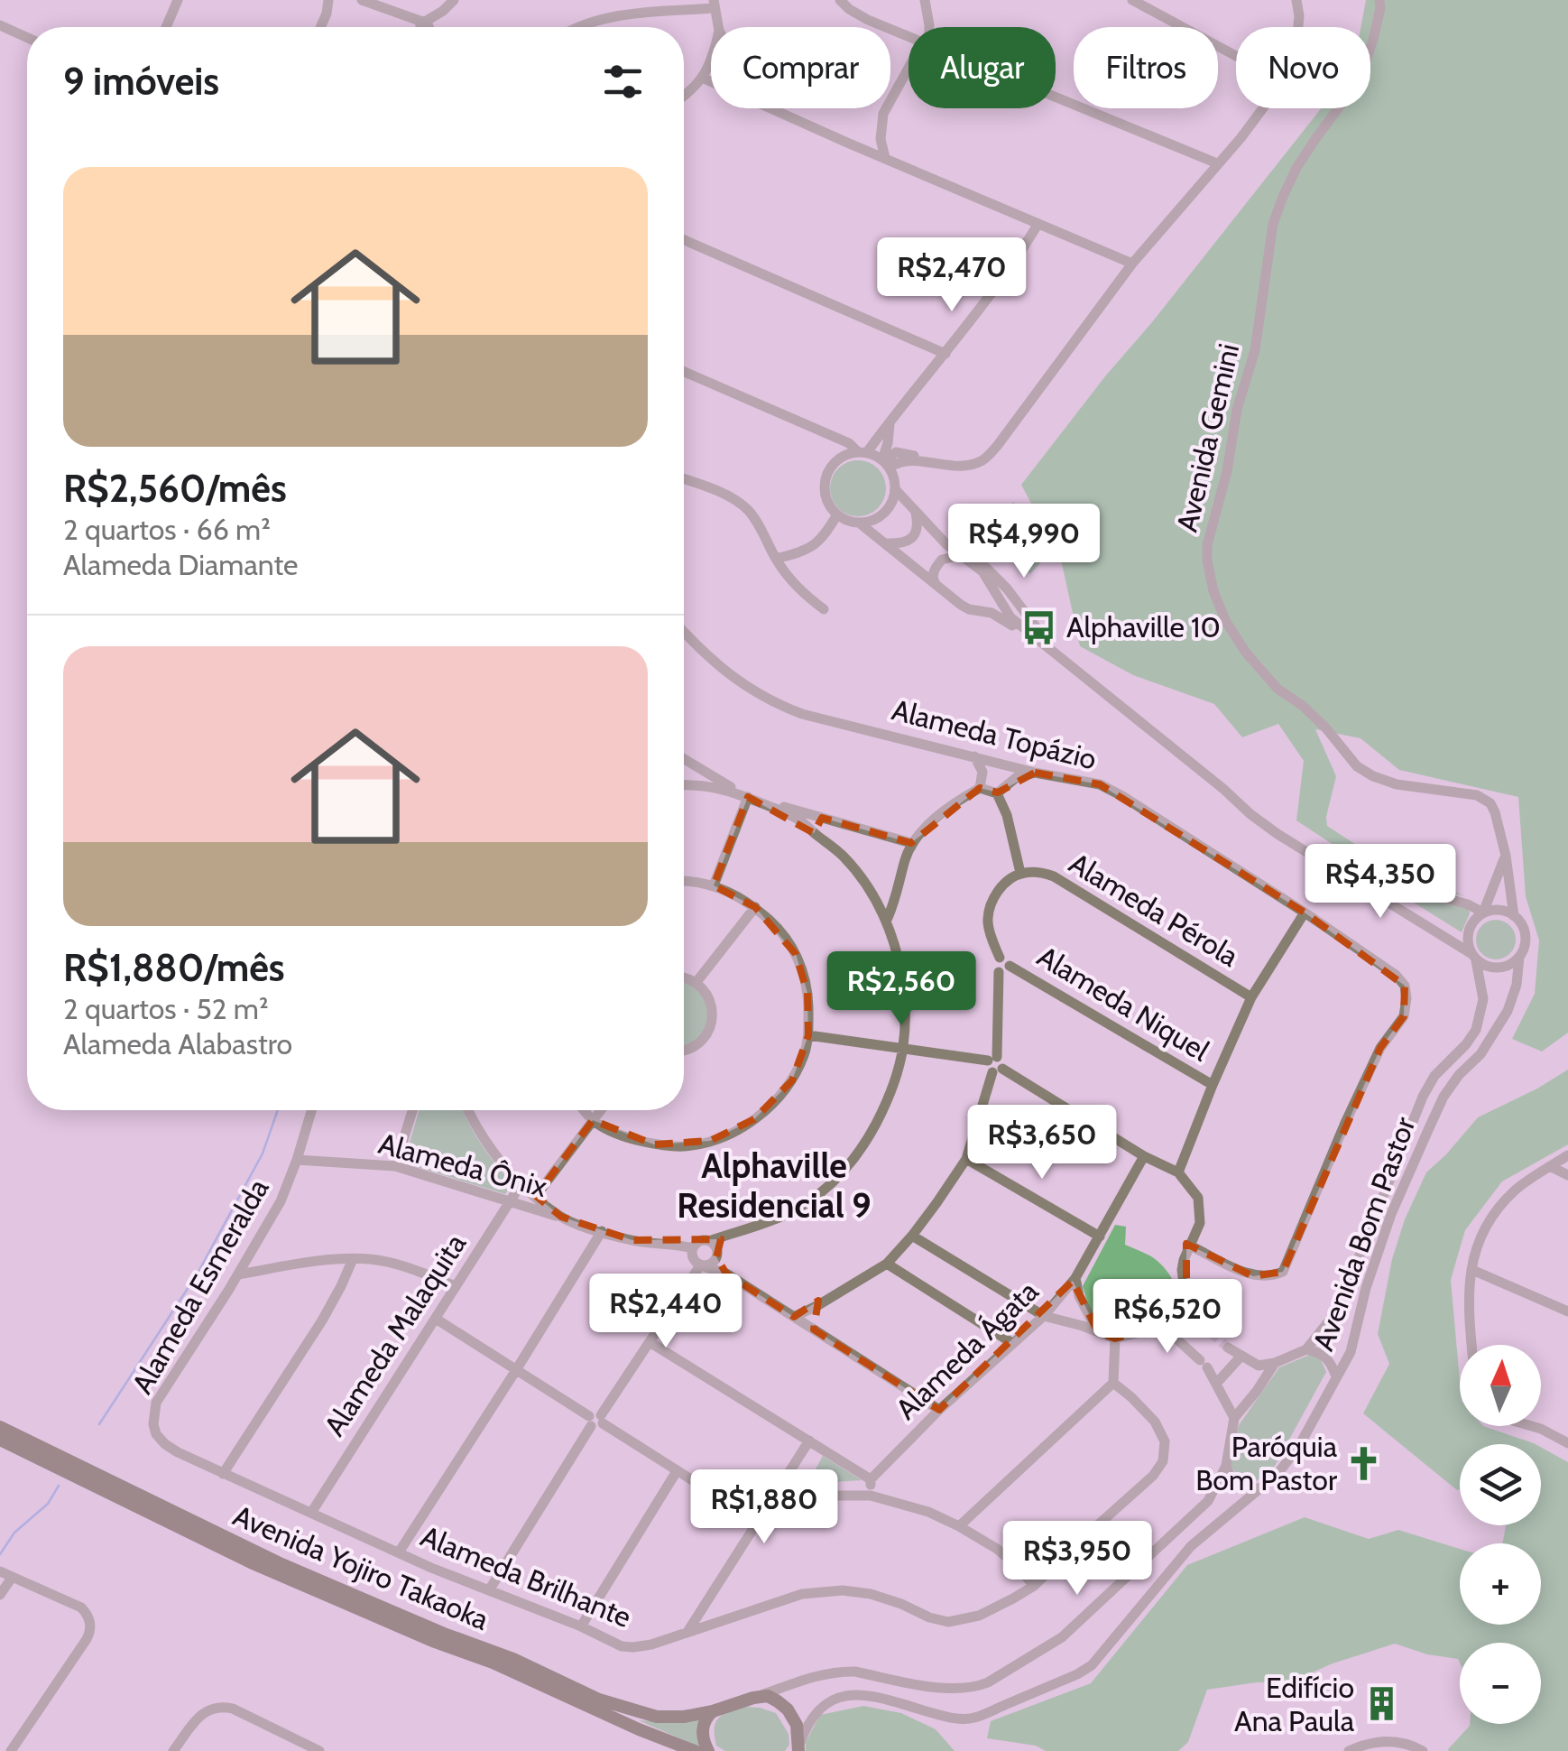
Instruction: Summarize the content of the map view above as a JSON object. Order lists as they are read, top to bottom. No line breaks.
{"streets":{"main road":["Avenida Yojiro Takaoka"],"street":["Avenida Gemini","Alameda Topázio","Alameda Pérola","Alameda Niquel","Alameda Ônix","Avenida Bom Pastor","Alameda Esmeralda","Alameda Malaquita","Alameda Ágata","Alameda Brilhante"]},"crossings":[["Avenida Gemini","Avenida Bom Pastor"],["Alameda Pérola","Alameda Niquel"],["Alameda Ônix","Alameda Esmeralda"],["Alameda Ônix","Alameda Malaquita"],["Avenida Bom Pastor","Avenida Yojiro Takaoka"],["Alameda Esmeralda","Alameda Brilhante"],["Alameda Malaquita","Alameda Brilhante"]],"districts":["Alphaville Residencial 9"],"places":{"bus stop":["Alphaville 10"],"church":["Paróquia Bom Pastor"],"building":["Edifício Ana Paula"]},"north":"top","page":{"chip":["Comprar","Alugar","Filtros","Novo"],"heading":"9 imóveis","list":[{"name":"R$2,560/mês","note":"2 quartos · 66 m² · Alameda Diamante"},{"name":"R$1,880/mês","note":"2 quartos · 52 m² · Alameda Alabastro"}],"price":["R$2,470","R$4,990","R$4,350","R$2,560","R$3,650","R$2,440","R$6,520","R$1,880","R$3,950"],"map_buttons":["+","−"]}}
